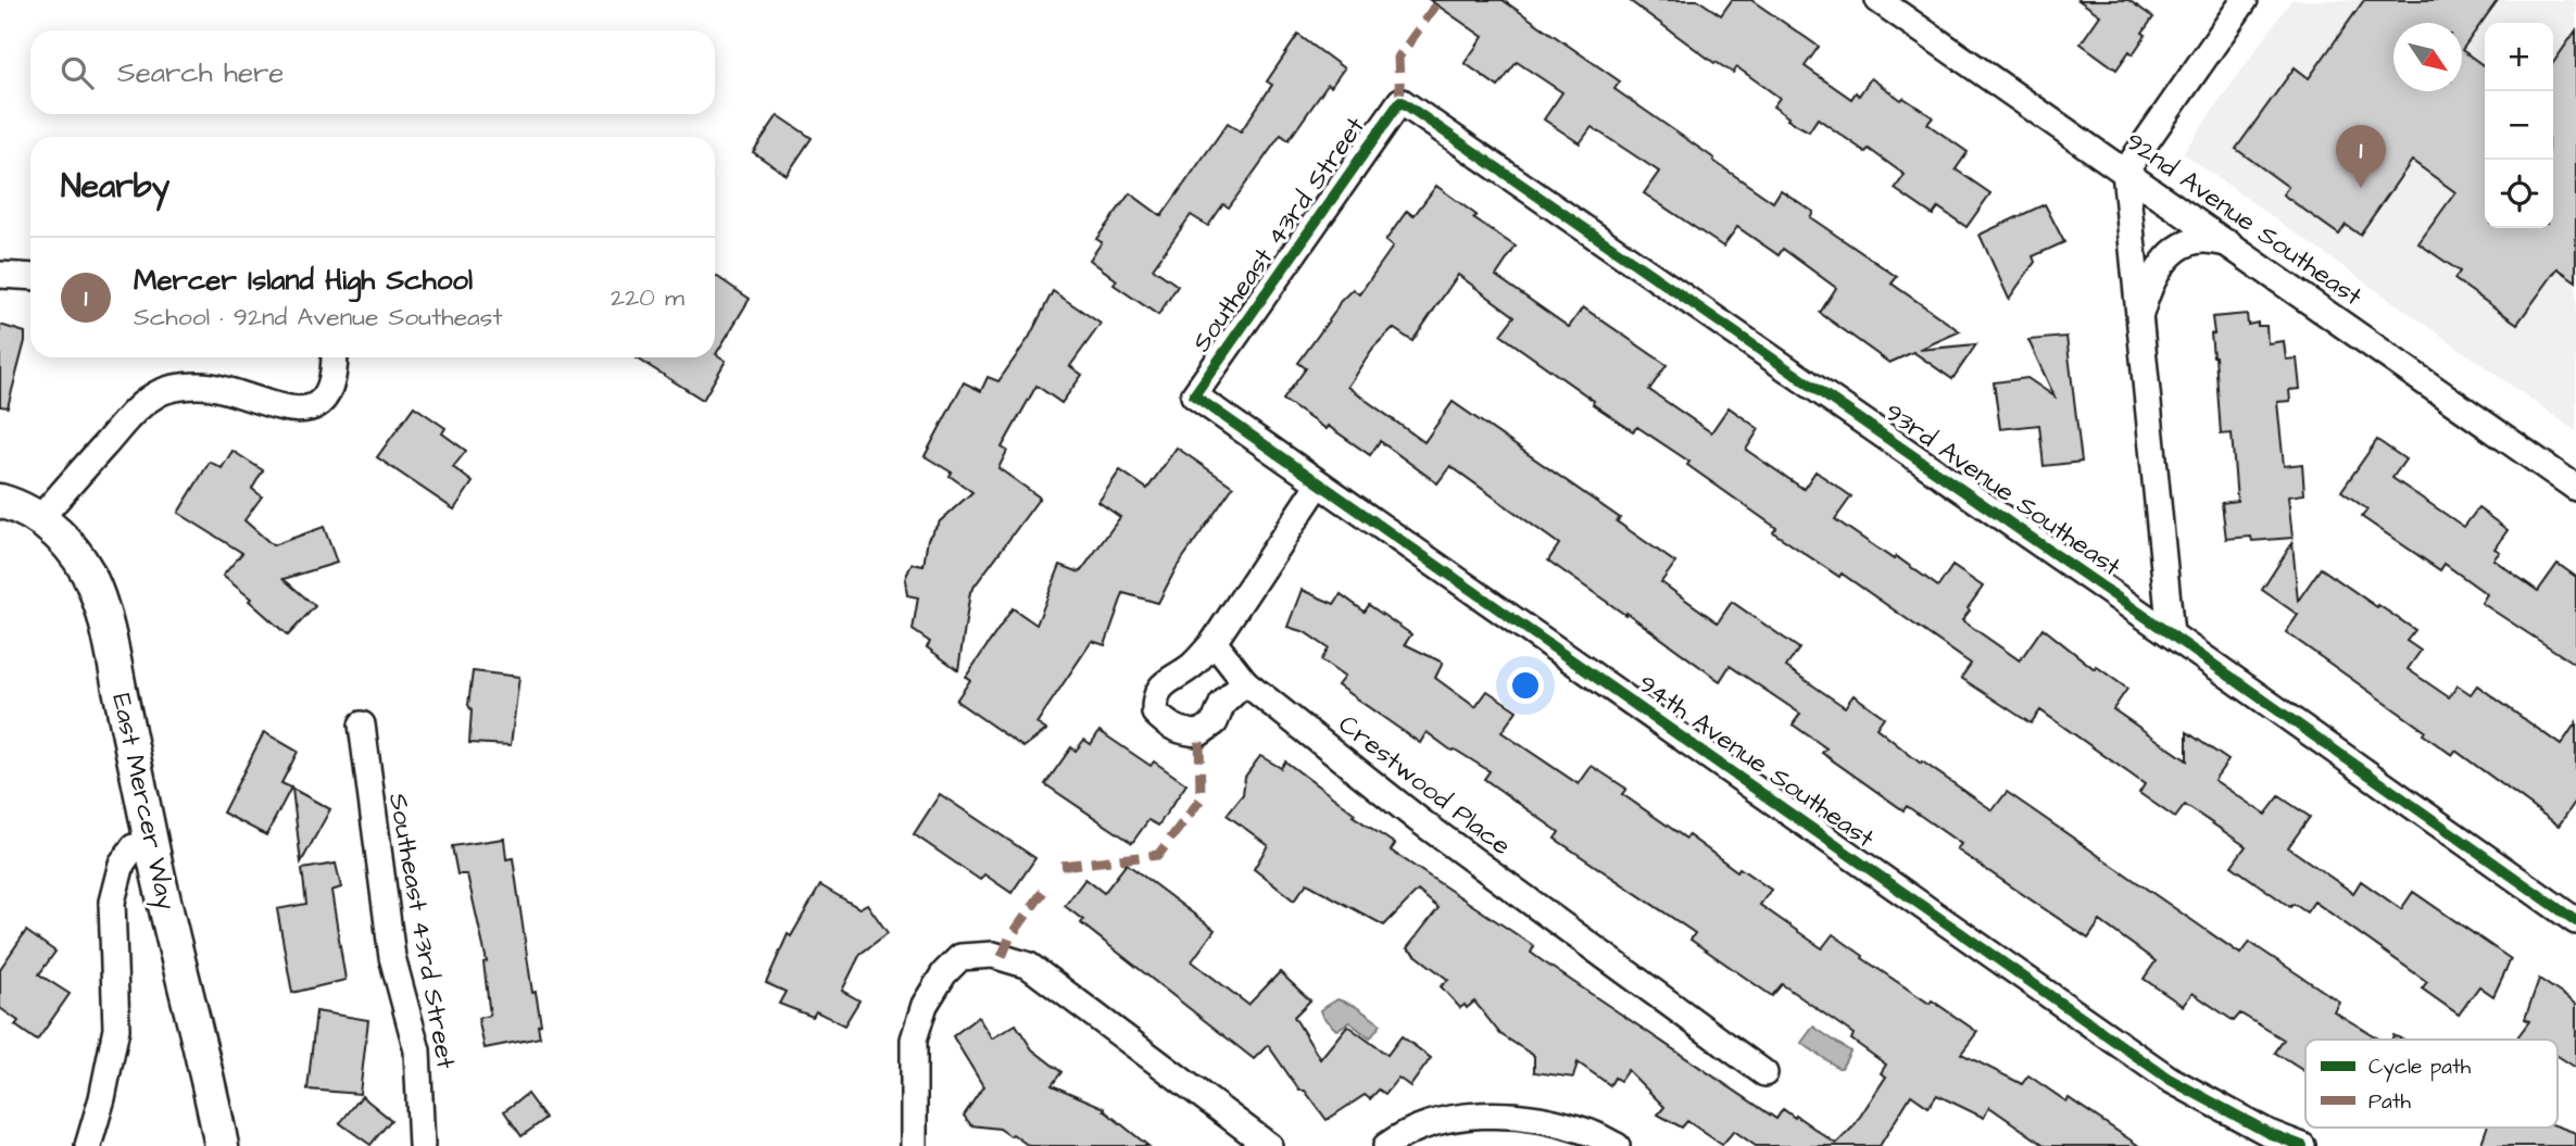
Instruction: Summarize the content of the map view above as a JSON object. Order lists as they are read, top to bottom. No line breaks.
{"streets":{"street":["92nd Avenue Southeast","Southeast 43rd Street","93rd Avenue Southeast","94th Avenue Southeast","Crestwood Place","East Mercer Way"]},"crossings":[["Southeast 43rd Street","93rd Avenue Southeast"],["Southeast 43rd Street","94th Avenue Southeast"]],"legend":["Cycle path","Path"],"north":"bottom right","page":{"map_buttons":["+","−"],"search":"Search here","pins":"1","heading":"Nearby","list":[{"mark":"1","name":"Mercer Island High School","note":"School · 92nd Avenue Southeast","value":"220 m"}]}}
